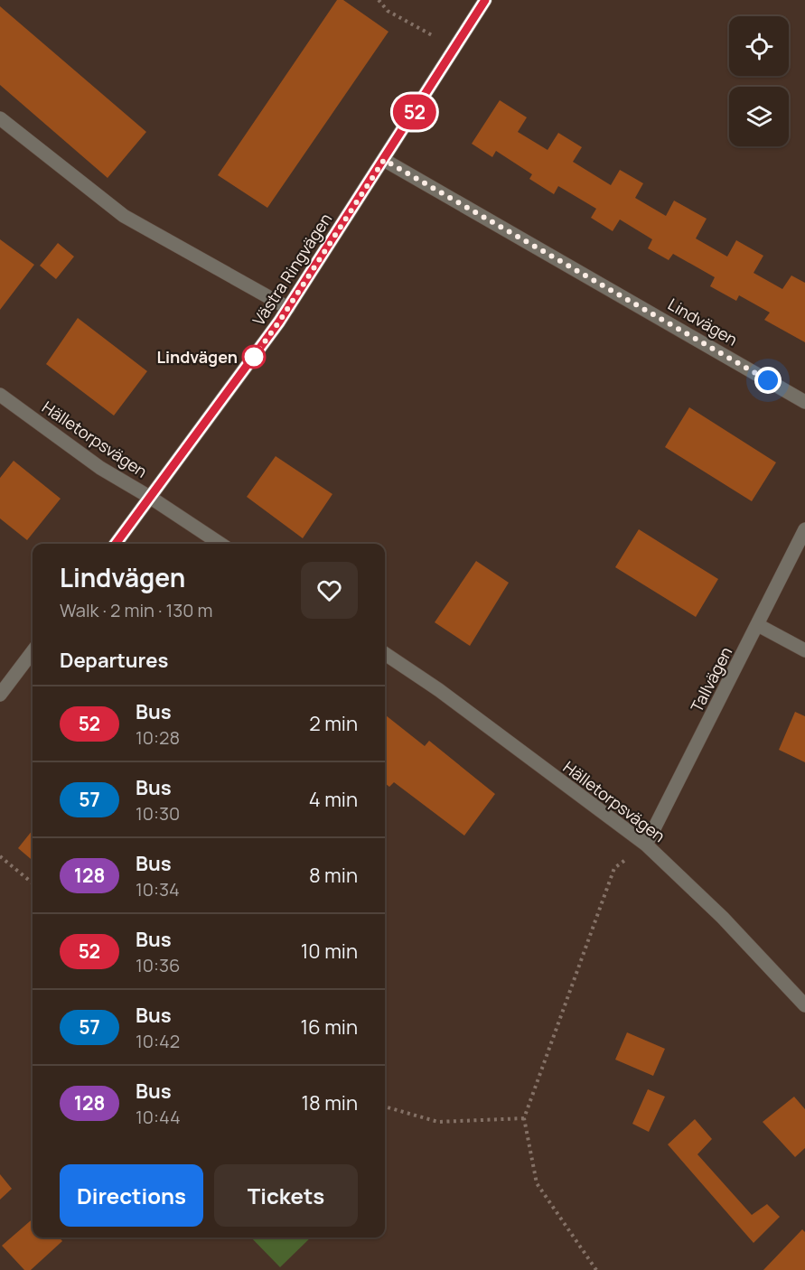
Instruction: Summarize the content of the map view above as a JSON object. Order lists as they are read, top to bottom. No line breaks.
{"streets":{"street":["Västra Ringvägen","Lindvägen","Hälletorpsvägen","Tallvägen"]},"crossings":[["Västra Ringvägen","Lindvägen"],["Västra Ringvägen","Hälletorpsvägen"],["Hälletorpsvägen","Tallvägen"]],"places":["Lindvägen"],"lines":["bus line 52"],"page":{"on_map":"52","heading":[["Lindvägen","Walk · 2 min · 130 m"],"Departures"],"list":[{"mark":"52","name":"Bus","note":"10:28","value":"2 min"},{"mark":"57","name":"Bus","note":"10:30","value":"4 min"},{"mark":"128","name":"Bus","note":"10:34","value":"8 min"},{"mark":"52","name":"Bus","note":"10:36","value":"10 min"},{"mark":"57","name":"Bus","note":"10:42","value":"16 min"},{"mark":"128","name":"Bus","note":"10:44","value":"18 min"}],"buttons":["Directions","Tickets"]}}
